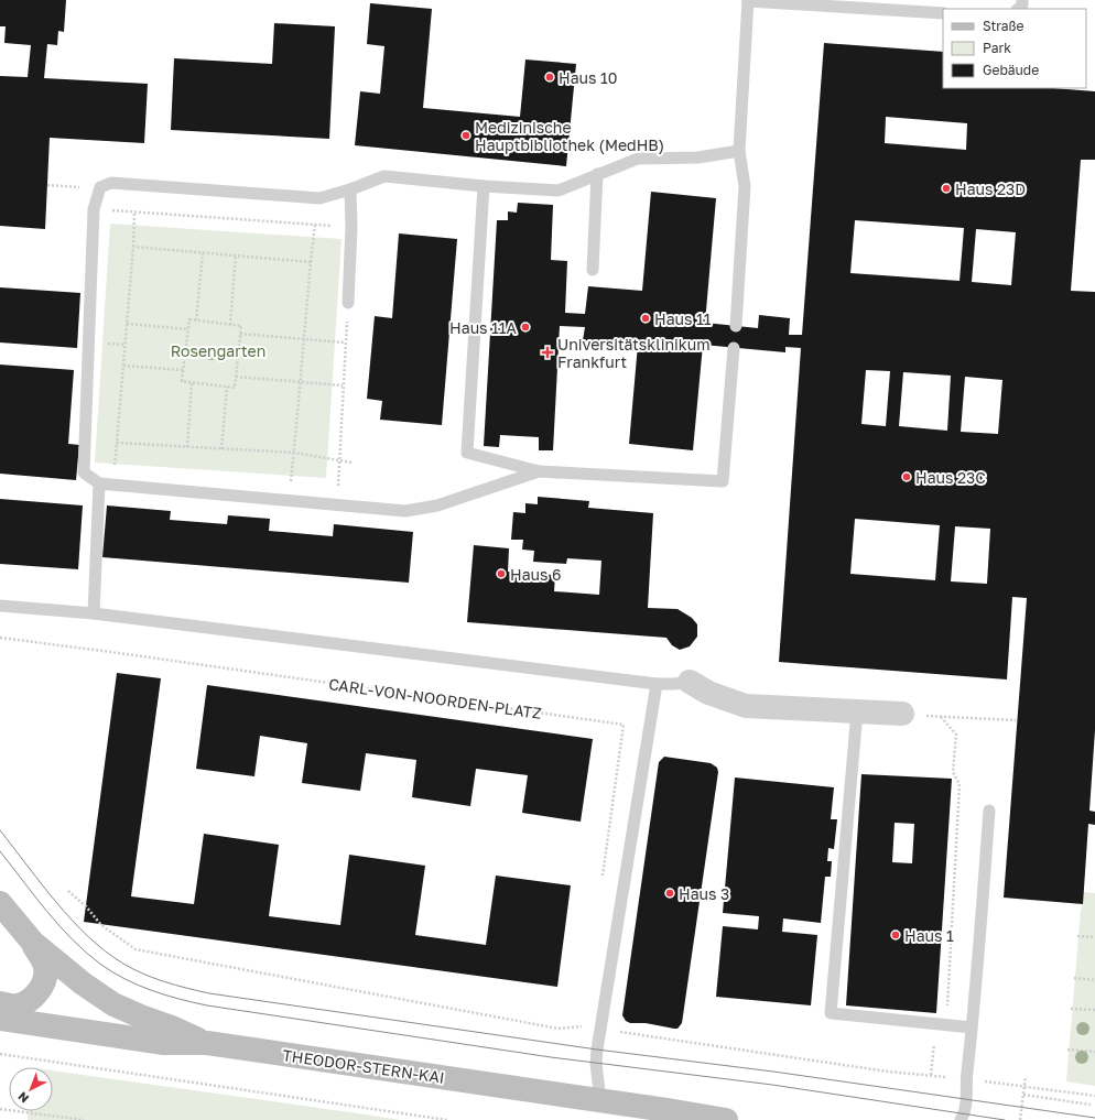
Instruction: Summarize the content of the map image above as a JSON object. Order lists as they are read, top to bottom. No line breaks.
{"streets":{"main road":["THEODOR-STERN-KAI"],"path":["CARL-VON-NOORDEN-PLATZ"]},"parks":["Rosengarten"],"places":{"other":["Haus 10","Medizinische Hauptbibliothek (MedHB)","Haus 23D","Haus 11","Haus 11A","Haus 23C","Haus 6","Haus 3","Haus 1"],"health":["Universitätsklinikum Frankfurt"]},"legend":["Straße","Park","Gebäude"],"north":"bottom left"}
